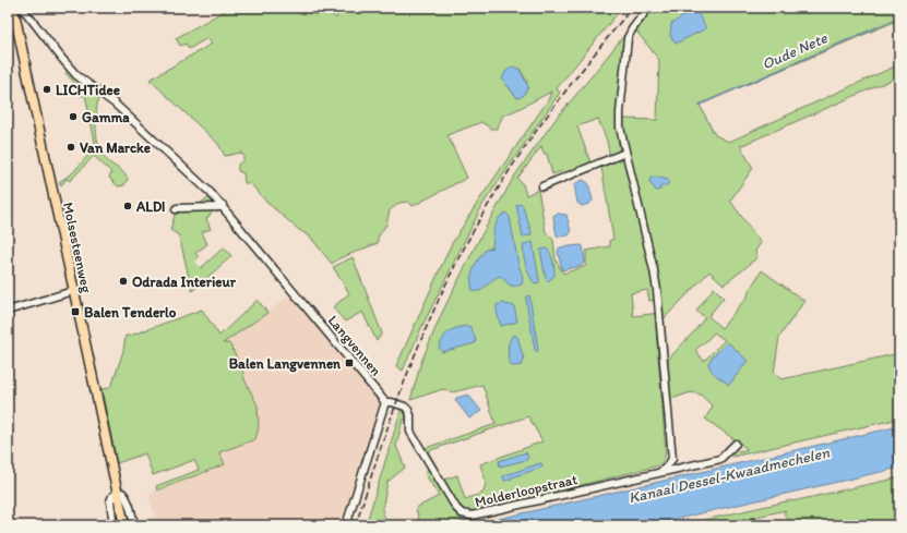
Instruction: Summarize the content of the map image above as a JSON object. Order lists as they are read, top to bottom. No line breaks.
{"streets":{"main road":["Molsesteenweg"],"street":["Langvennen","Molderloopstraat"]},"crossings":[["Molsesteenweg","Langvennen"],["Langvennen","Molderloopstraat"]],"water":["Oude Nete","Kanaal Dessel-Kwaadmechelen"],"places":{"other":["LICHTidee","Gamma","Van Marcke","ALDI","Odrada Interieur"],"transit":["Balen Tenderlo","Balen Langvennen"]}}
